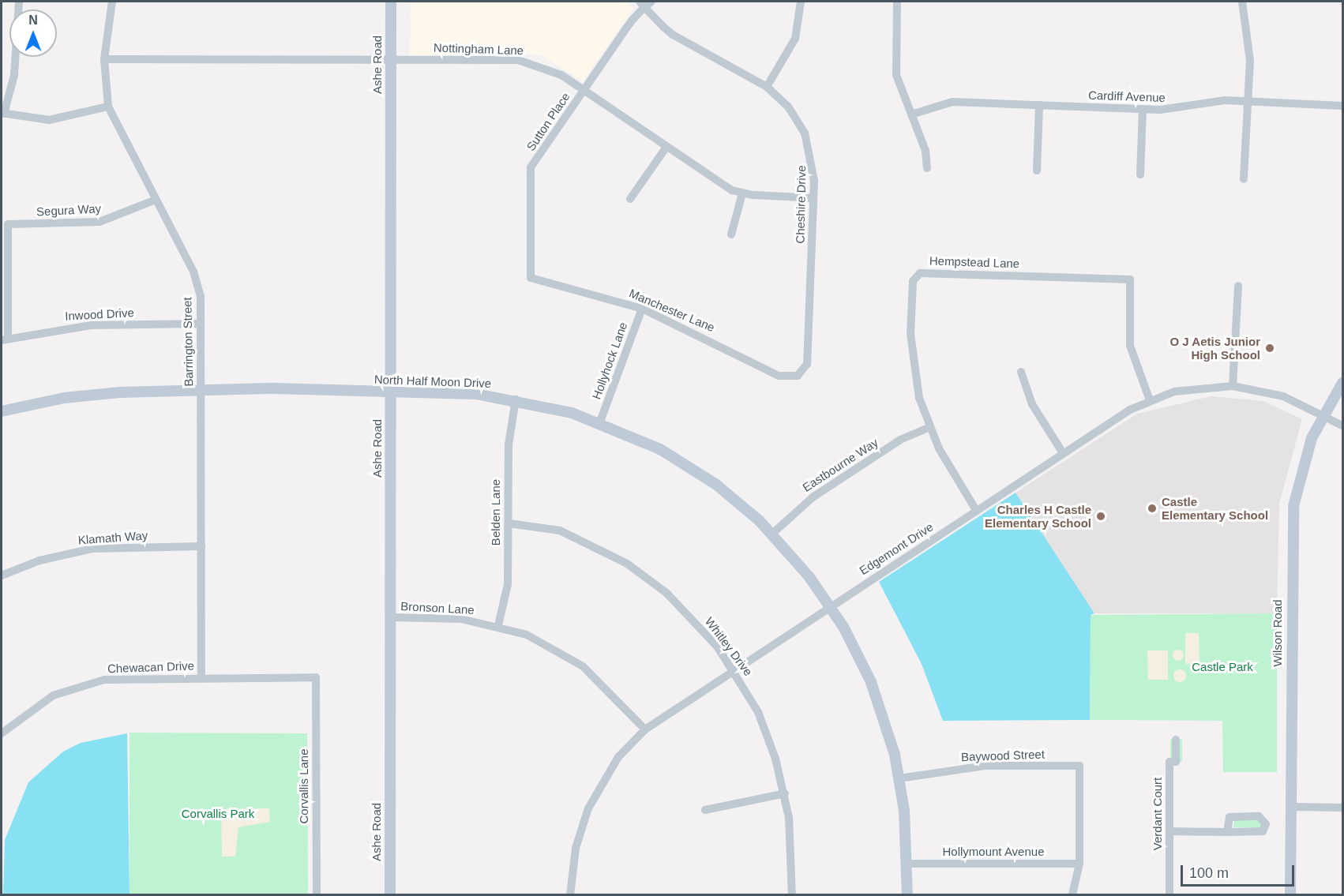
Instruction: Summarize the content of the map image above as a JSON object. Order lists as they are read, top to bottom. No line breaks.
{"streets":{"street":["Nottingham Lane","Ashe Road","Cardiff Avenue","Sutton Place","Cheshire Drive","Segura Way","Hempstead Lane","Manchester Lane","Inwood Drive","Barrington Street","Hollyhock Lane","North Half Moon Drive","Eastbourne Way","Belden Lane","Klamath Way","Edgemont Drive","Bronson Lane","Wilson Road","Whitley Drive","Chewacan Drive","Baywood Street","Corvallis Lane","Verdant Court","Hollymount Avenue"]},"crossings":[["Nottingham Lane","Ashe Road"],["Nottingham Lane","Sutton Place"],["Nottingham Lane","Cheshire Drive"],["Nottingham Lane","Barrington Street"],["Ashe Road","North Half Moon Drive"],["Ashe Road","Bronson Lane"],["Sutton Place","Cheshire Drive"],["Sutton Place","Manchester Lane"],["Cheshire Drive","Manchester Lane"],["Segura Way","Inwood Drive"],["Segura Way","Barrington Street"],["Hempstead Lane","Eastbourne Way"],["Hempstead Lane","Edgemont Drive"],["Manchester Lane","Hollyhock Lane"],["Inwood Drive","Barrington Street"],["Barrington Street","North Half Moon Drive"],["Barrington Street","Klamath Way"],["Barrington Street","Chewacan Drive"],["Hollyhock Lane","North Half Moon Drive"],["North Half Moon Drive","Eastbourne Way"],["North Half Moon Drive","Belden Lane"],["North Half Moon Drive","Edgemont Drive"],["North Half Moon Drive","Baywood Street"],["North Half Moon Drive","Hollymount Avenue"],["Belden Lane","Bronson Lane"],["Belden Lane","Whitley Drive"],["Edgemont Drive","Bronson Lane"],["Edgemont Drive","Wilson Road"],["Edgemont Drive","Whitley Drive"],["Chewacan Drive","Corvallis Lane"],["Baywood Street","Hollymount Avenue"]],"parks":["Castle Park","Corvallis Park"],"places":["O J Aetis Junior High School","Castle Elementary School","Charles H Castle Elementary School"],"scale_bar":"100 m","north":"top"}
